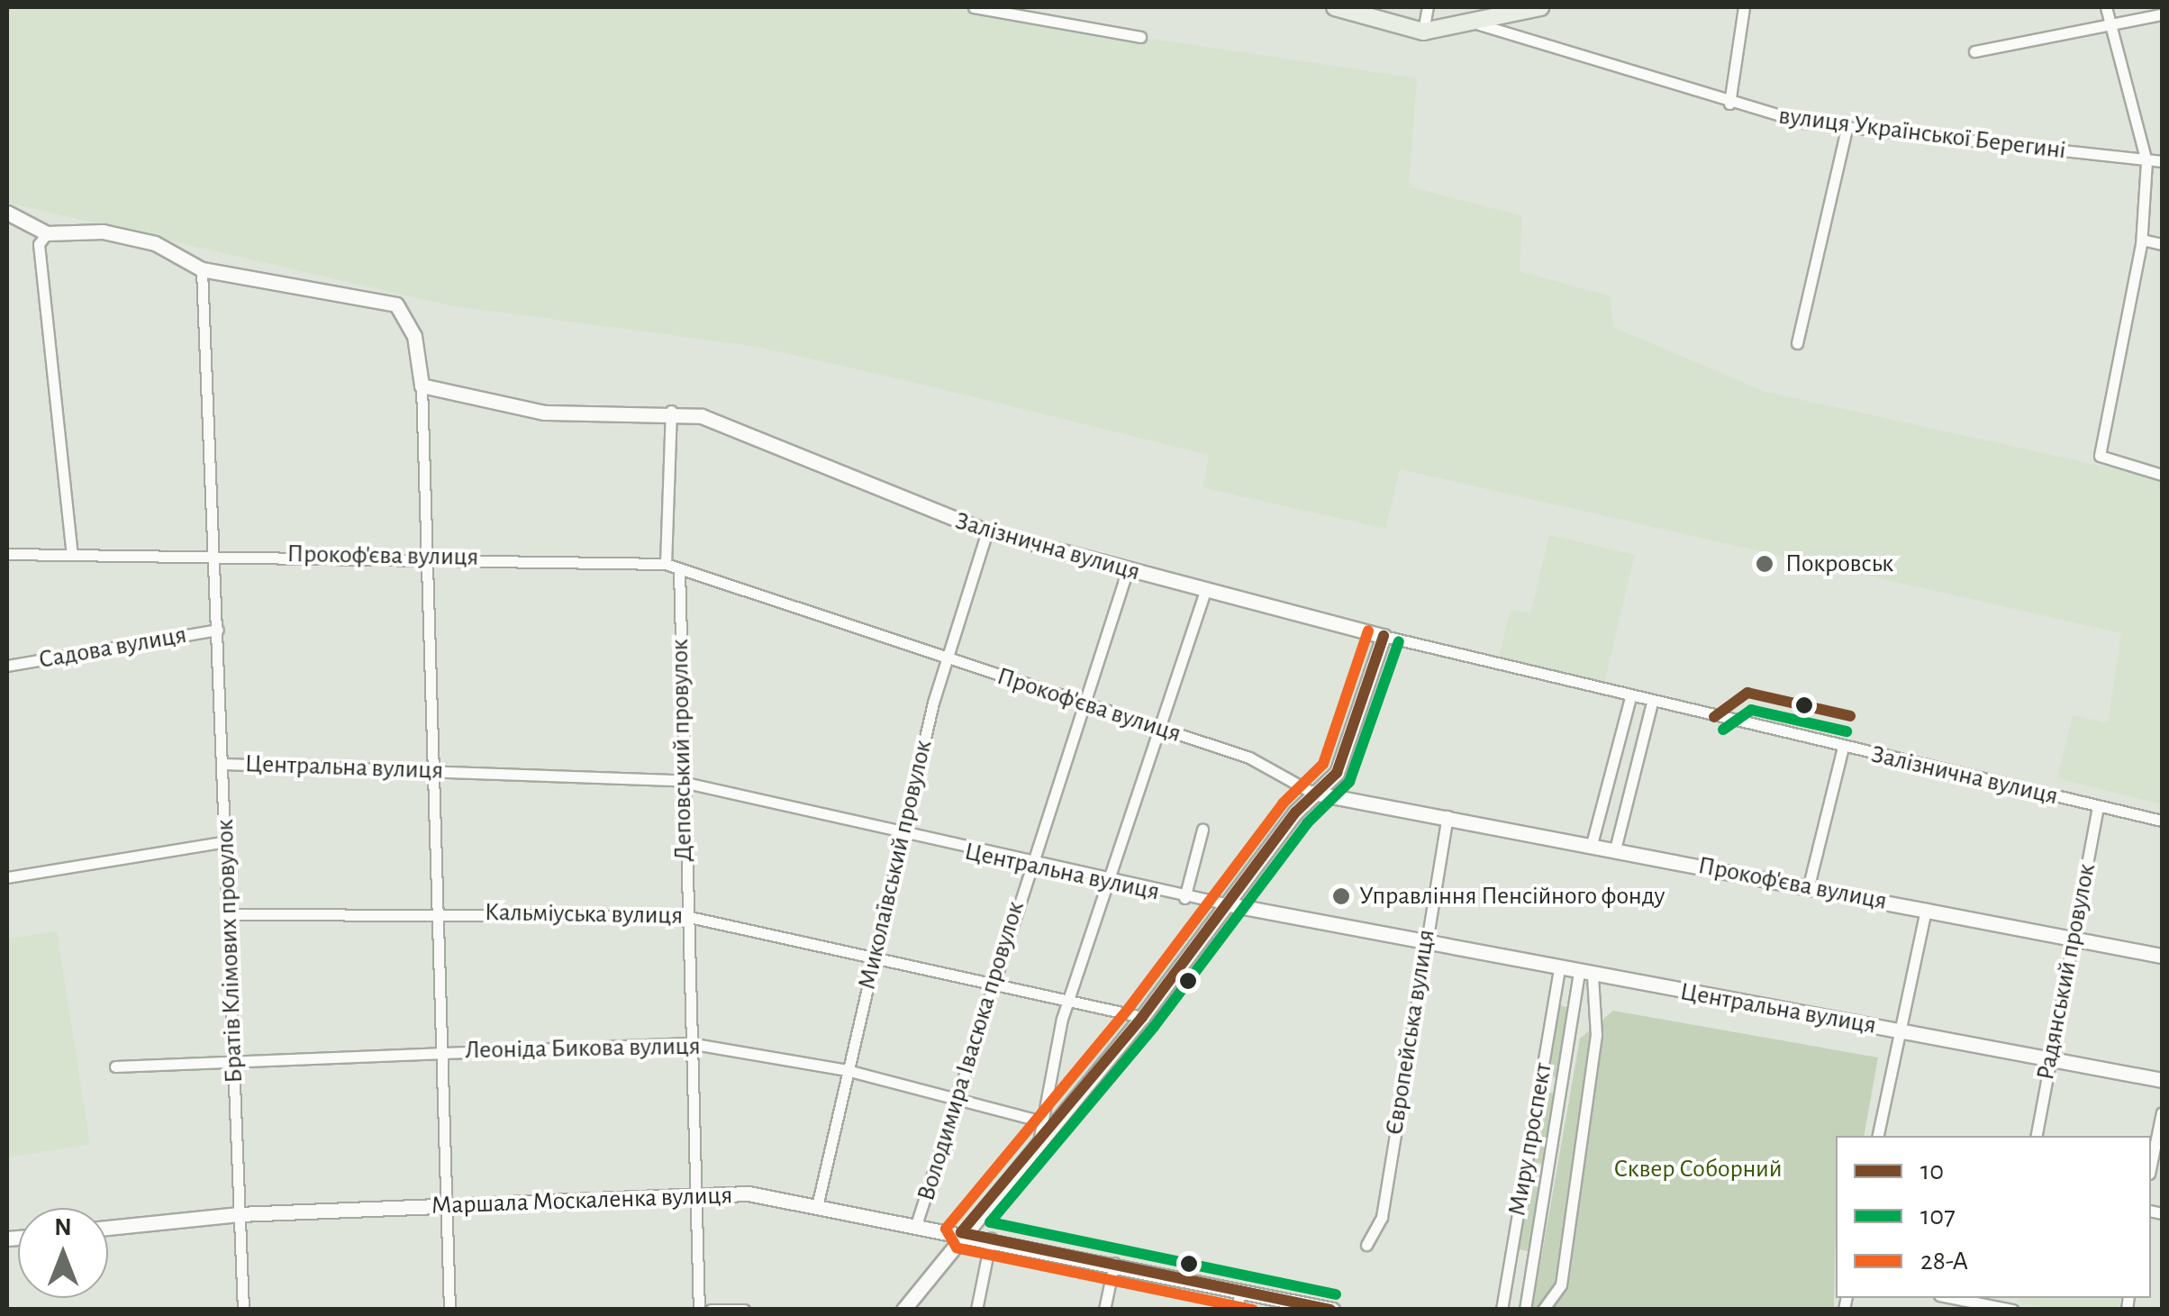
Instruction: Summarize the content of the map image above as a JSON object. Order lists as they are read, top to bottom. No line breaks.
{"streets":{"street":["вулиця Української Берегині","Залізнична вулиця","Прокоф'єва вулиця","Садова вулиця","Деповський провулок","Центральна вулиця","Миколаївський провулок","Кальміуська вулиця","Братів Клімових провулок","Радянський провулок","Європейська вулиця","Леоніда Бикова вулиця","Володимира Івасюка провулок","Миру проспект","Маршала Москаленка вулиця"]},"crossings":[["Залізнична вулиця","Миколаївський провулок"],["Залізнична вулиця","Радянський провулок"],["Залізнична вулиця","Володимира Івасюка провулок"],["Прокоф'єва вулиця","Деповський провулок"],["Прокоф'єва вулиця","Миколаївський провулок"],["Прокоф'єва вулиця","Братів Клімових провулок"],["Прокоф'єва вулиця","Радянський провулок"],["Прокоф'єва вулиця","Європейська вулиця"],["Прокоф'єва вулиця","Володимира Івасюка провулок"],["Садова вулиця","Братів Клімових провулок"],["Деповський провулок","Центральна вулиця"],["Деповський провулок","Кальміуська вулиця"],["Деповський провулок","Леоніда Бикова вулиця"],["Деповський провулок","Маршала Москаленка вулиця"],["Центральна вулиця","Миколаївський провулок"],["Центральна вулиця","Братів Клімових провулок"],["Центральна вулиця","Радянський провулок"],["Центральна вулиця","Європейська вулиця"],["Центральна вулиця","Володимира Івасюка провулок"],["Центральна вулиця","Миру проспект"],["Миколаївський провулок","Кальміуська вулиця"],["Миколаївський провулок","Леоніда Бикова вулиця"],["Миколаївський провулок","Маршала Москаленка вулиця"],["Кальміуська вулиця","Братів Клімових провулок"],["Кальміуська вулиця","Володимира Івасюка провулок"],["Братів Клімових провулок","Леоніда Бикова вулиця"],["Братів Клімових провулок","Маршала Москаленка вулиця"],["Леоніда Бикова вулиця","Володимира Івасюка провулок"],["Володимира Івасюка провулок","Маршала Москаленка вулиця"]],"parks":["Сквер Соборний"],"places":["Покровськ","Управління Пенсійного фонду"],"lines":["transit line 28-А","transit line 10","transit line 107"],"legend":["10","107","28-А"],"north":"top"}
